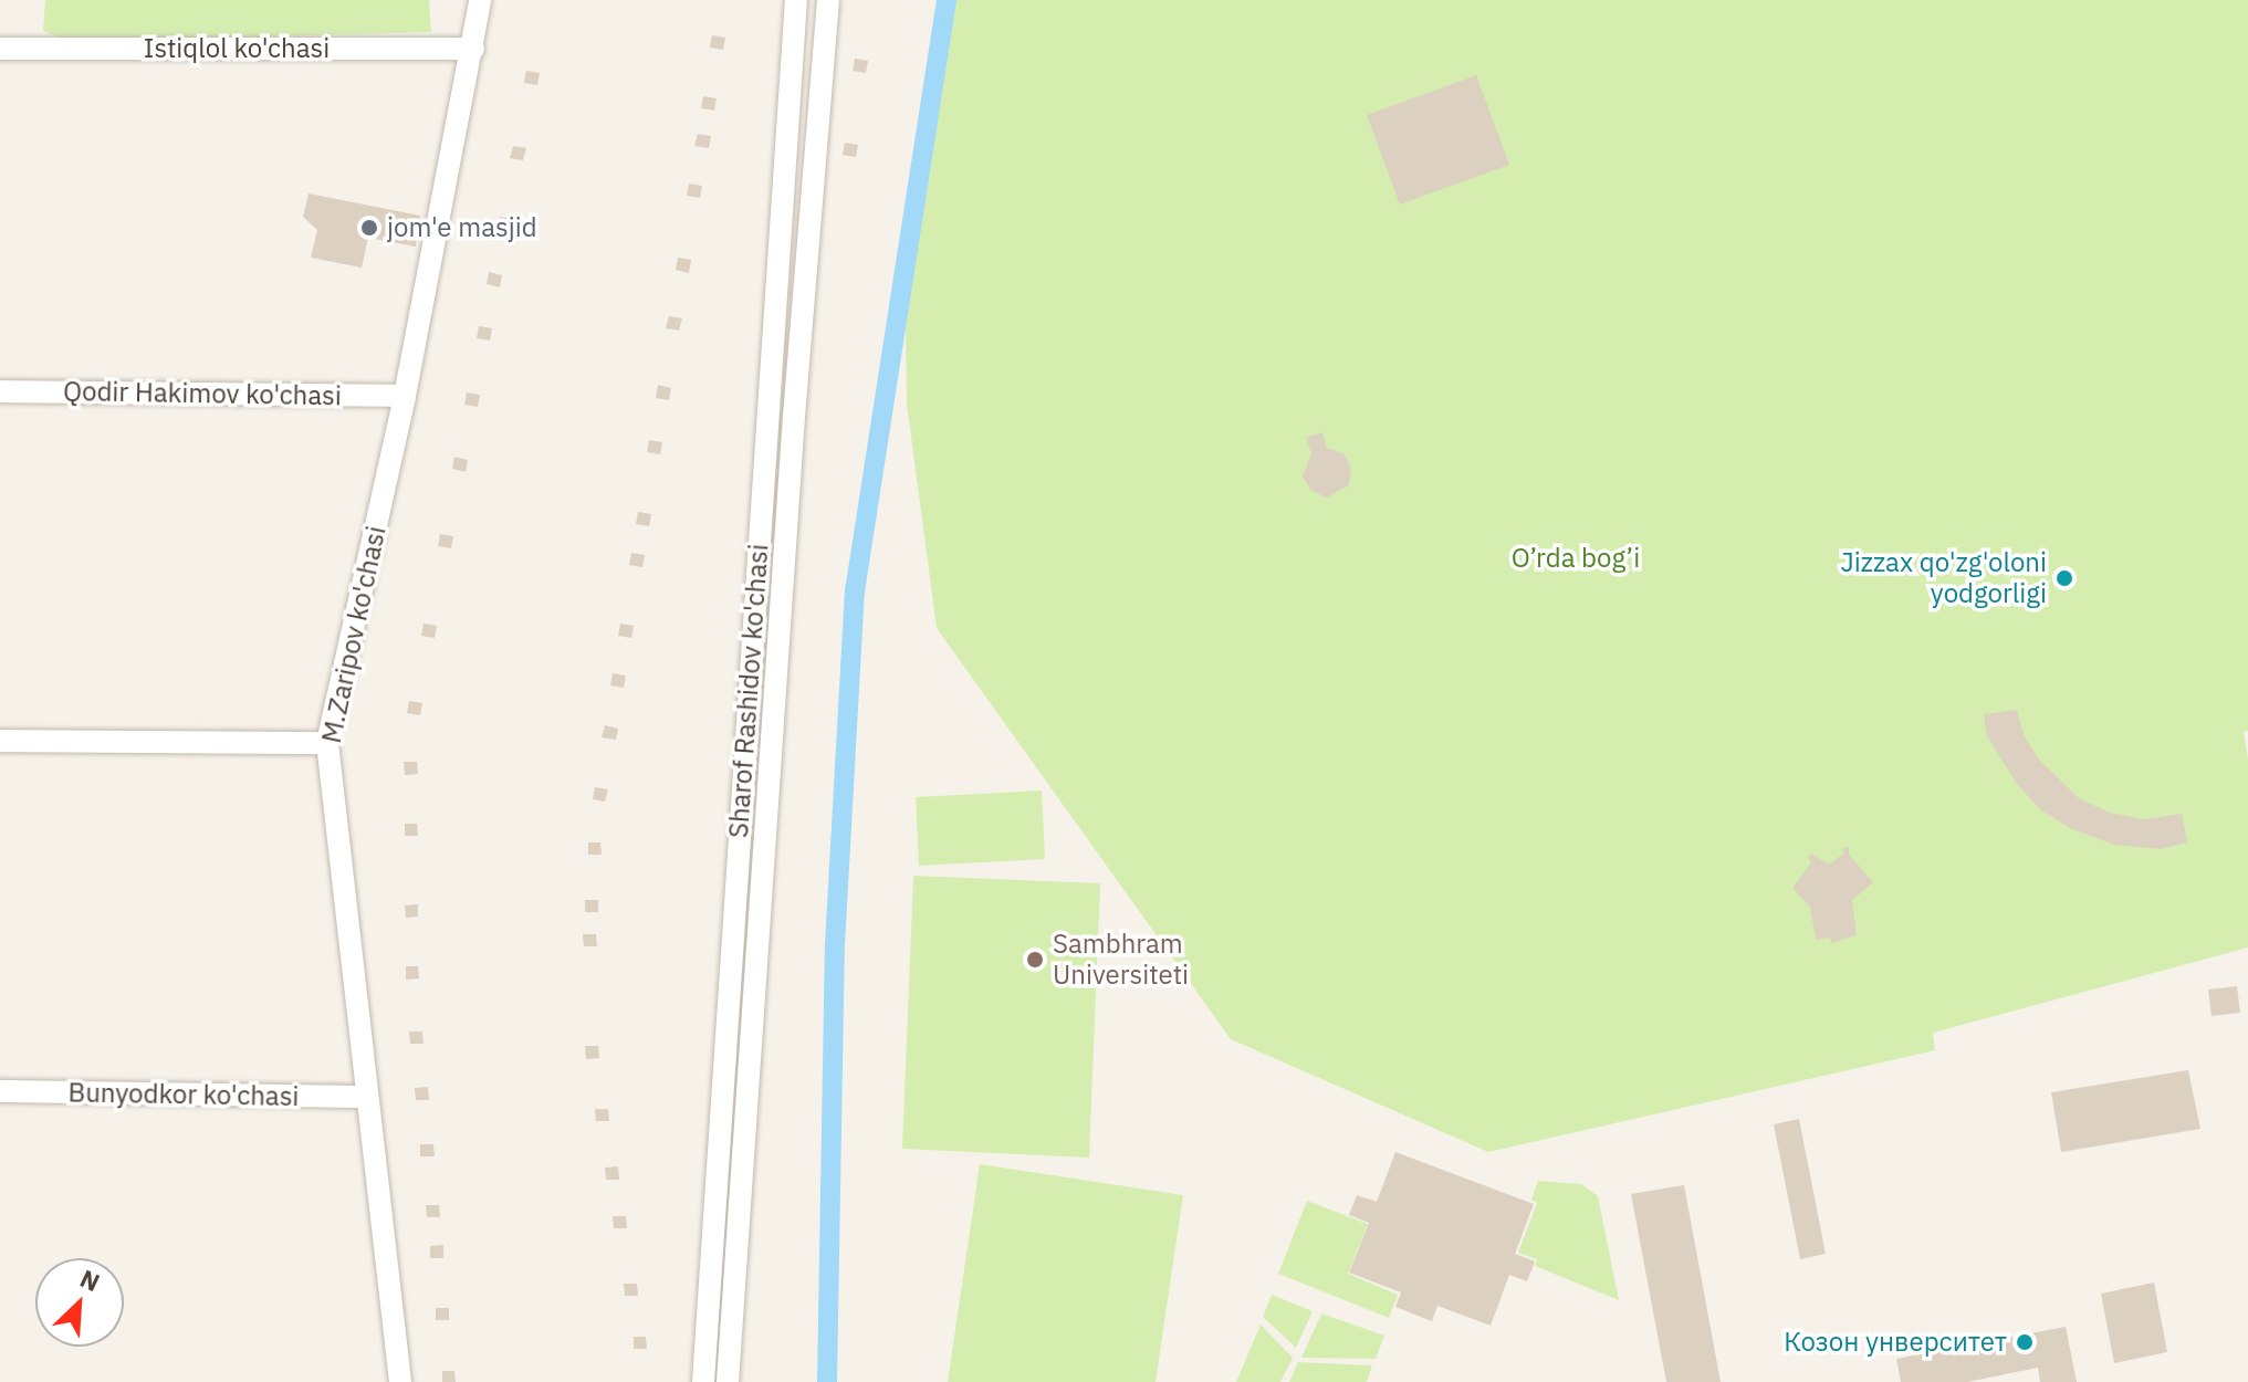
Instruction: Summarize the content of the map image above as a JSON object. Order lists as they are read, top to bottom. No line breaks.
{"streets":{"street":["Istiqlol ko'chasi","Qodir Hakimov ko'chasi","M.Zaripov ko'chasi","Sharof Rashidov ko'chasi","Bunyodkor ko'chasi"]},"crossings":[["Istiqlol ko'chasi","M.Zaripov ko'chasi"],["Qodir Hakimov ko'chasi","M.Zaripov ko'chasi"],["M.Zaripov ko'chasi","Bunyodkor ko'chasi"]],"parks":["O’rda bog’i"],"places":["jom'e masjid","Jizzax qo'zg'oloni yodgorligi","Sambhram Universiteti","Козон унверситет"],"north":"top right"}
